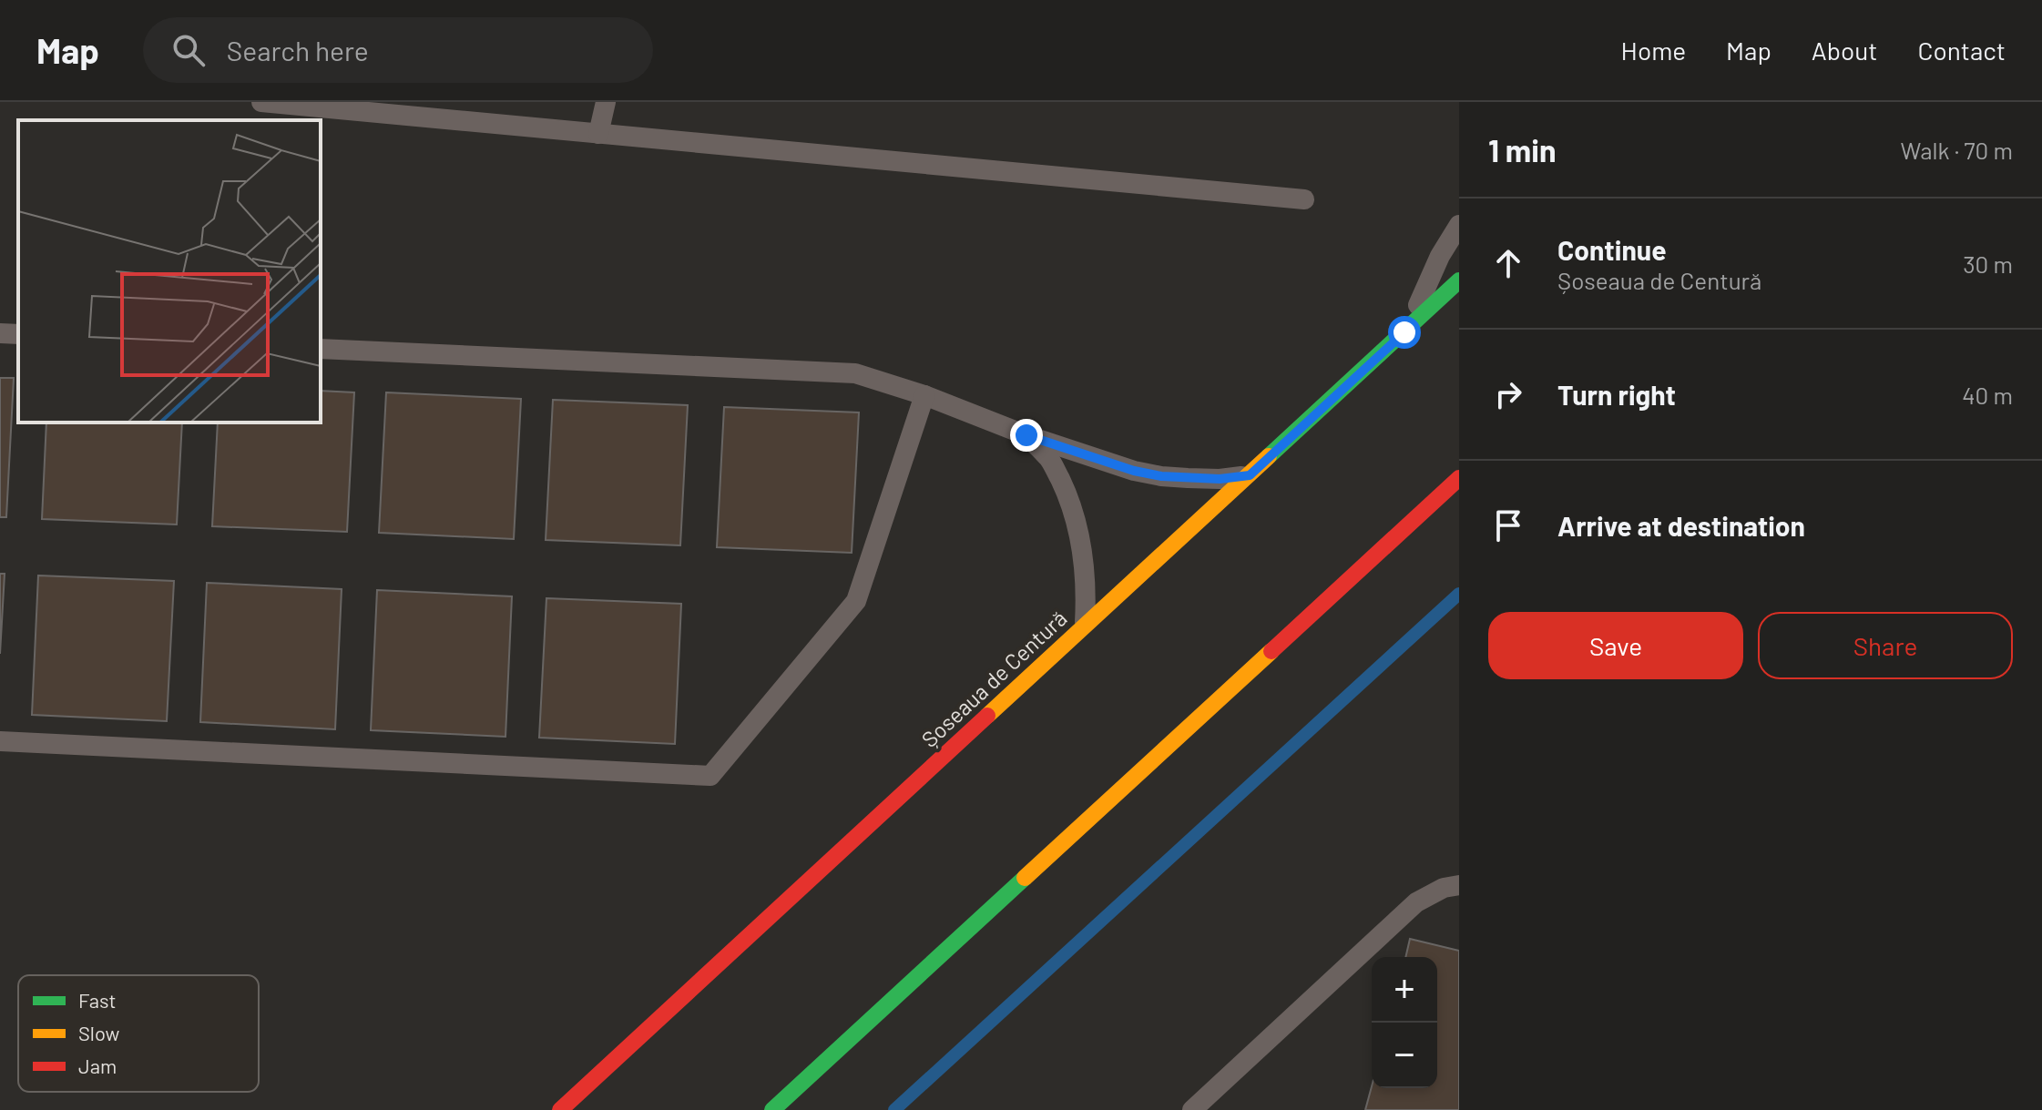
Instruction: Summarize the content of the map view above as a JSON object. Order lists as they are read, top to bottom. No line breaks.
{"streets":{"main road":["Șoseaua de Centură"]},"legend":["Fast","Slow","Jam"],"page":{"header":"Map","search":"Search here","nav":["Home","Map","About","Contact"],"heading":["1 min","Walk · 70 m"],"list":[["Continue","Șoseaua de Centură","30 m"],["Turn right","40 m"],"Arrive at destination"],"buttons":["Save","Share"],"map_buttons":["+","−"]}}
